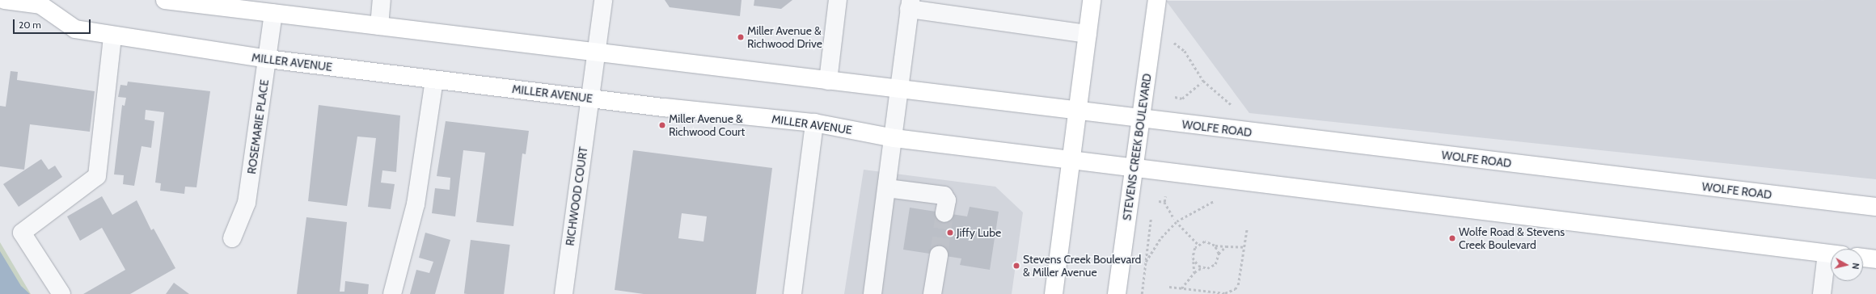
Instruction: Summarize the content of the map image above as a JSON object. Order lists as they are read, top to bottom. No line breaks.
{"streets":{"main road":["MILLER AVENUE","WOLFE ROAD","STEVENS CREEK BOULEVARD"],"street":["ROSEMARIE PLACE","RICHWOOD COURT"]},"crossings":[["MILLER AVENUE","ROSEMARIE PLACE"],["MILLER AVENUE","RICHWOOD COURT"],["WOLFE ROAD","STEVENS CREEK BOULEVARD"]],"places":["Miller Avenue & Richwood Drive","Miller Avenue & Richwood Court","Jiffy Lube","Wolfe Road & Stevens Creek Boulevard","Stevens Creek Boulevard & Miller Avenue"],"scale_bar":"20 m","north":"right"}
